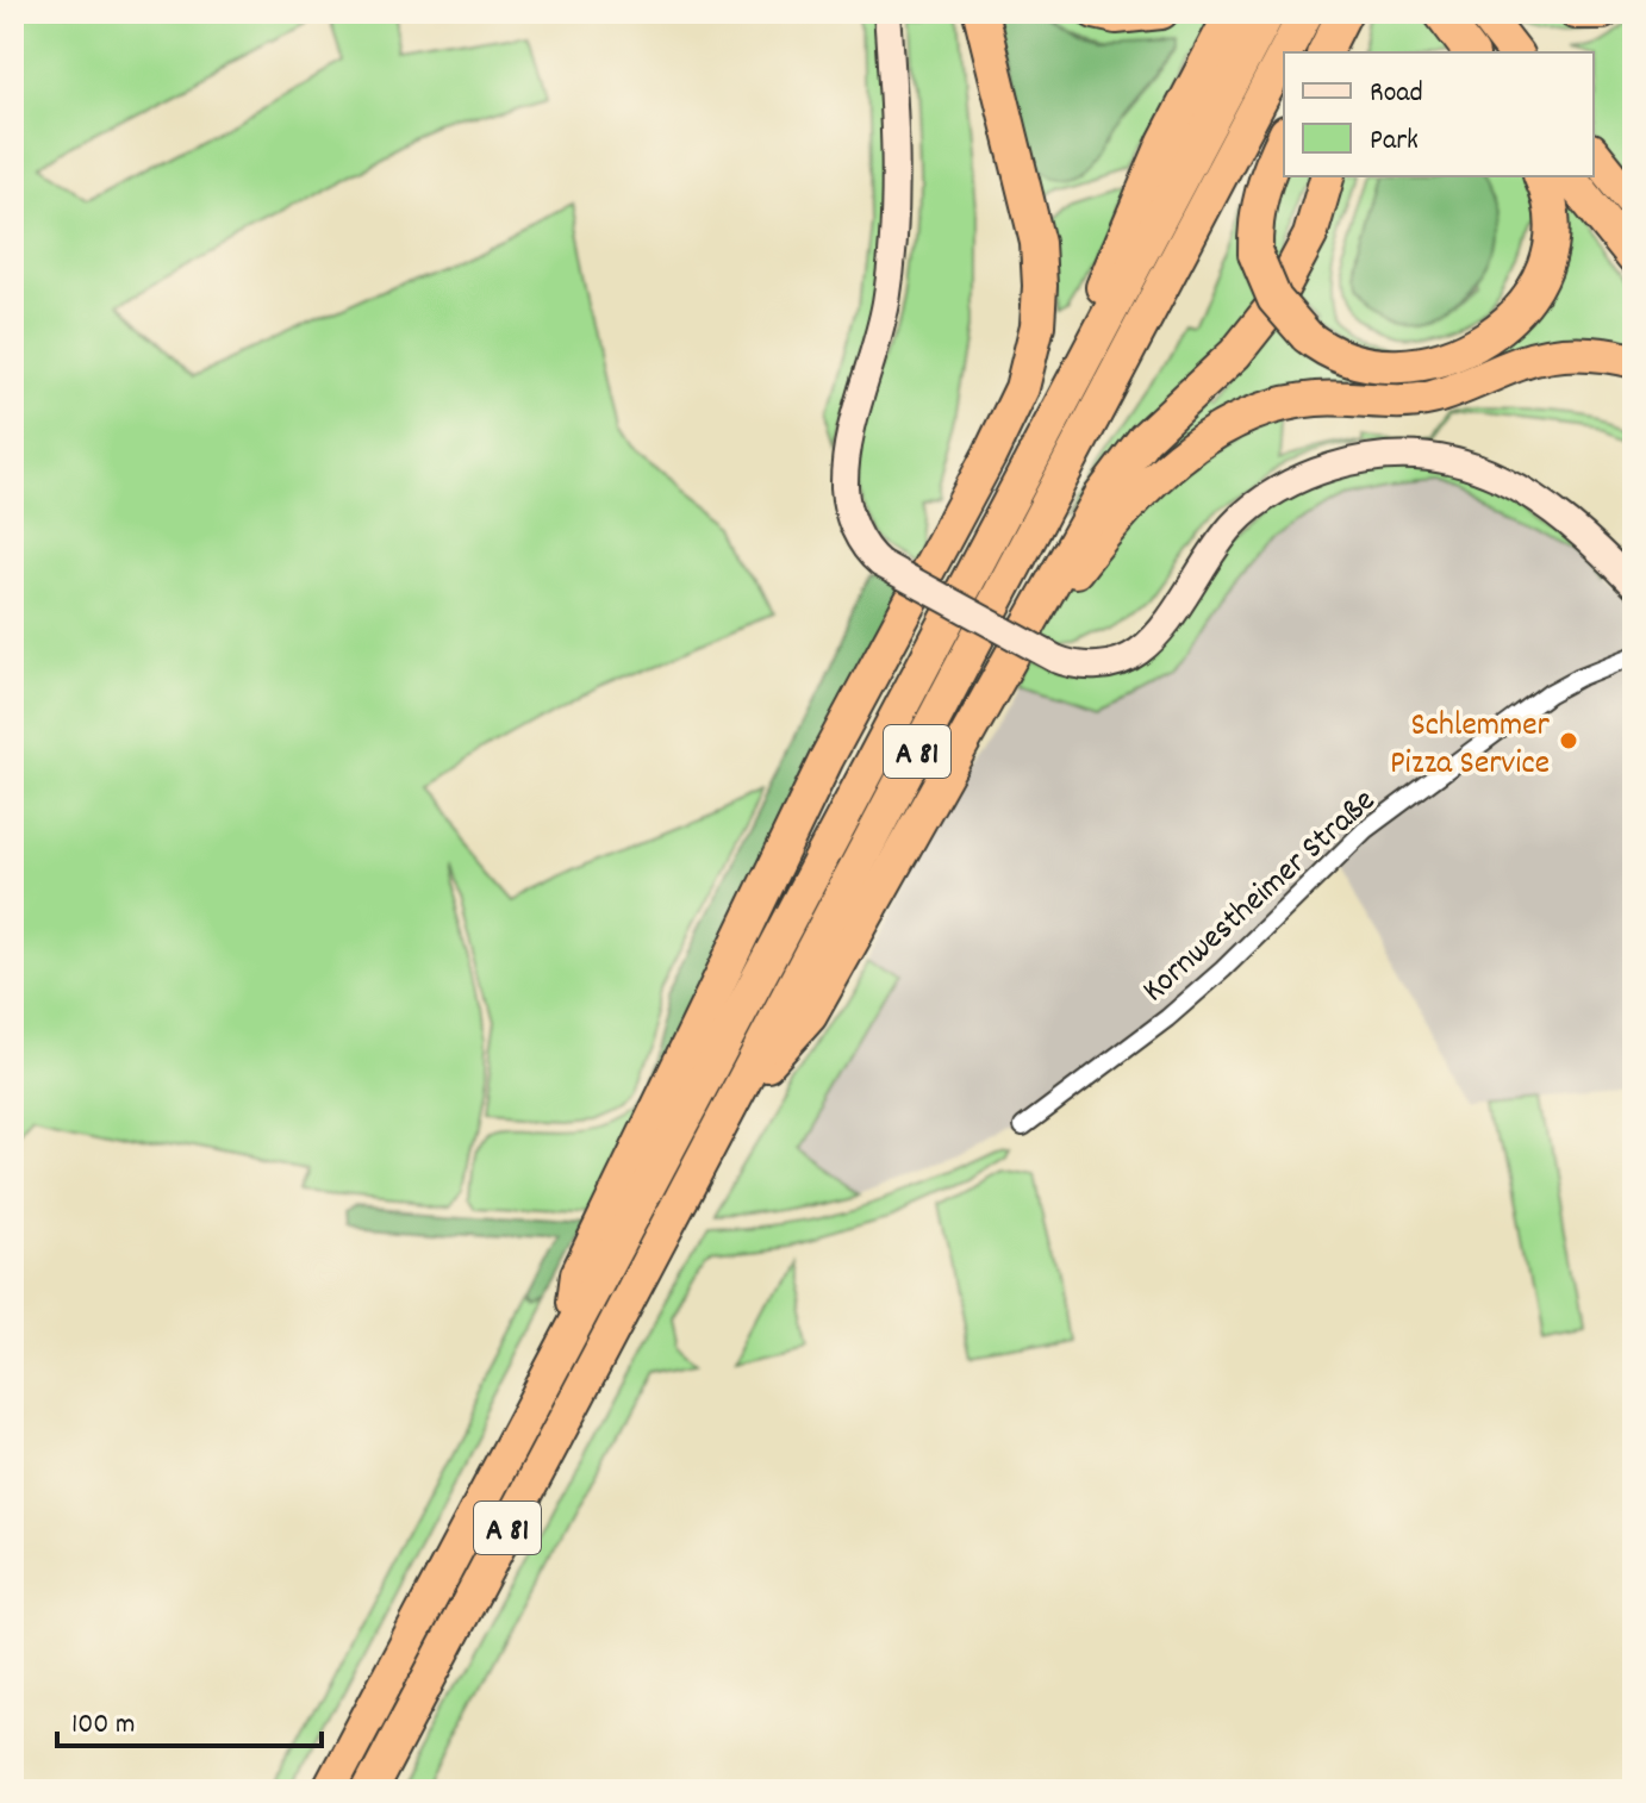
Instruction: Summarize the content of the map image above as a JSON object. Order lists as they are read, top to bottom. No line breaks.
{"streets":{"highway":["A 81"],"street":["Kornwestheimer Straße"]},"places":["Schlemmer Pizza Service"],"legend":["Road","Park"],"scale_bar":"100 m"}
